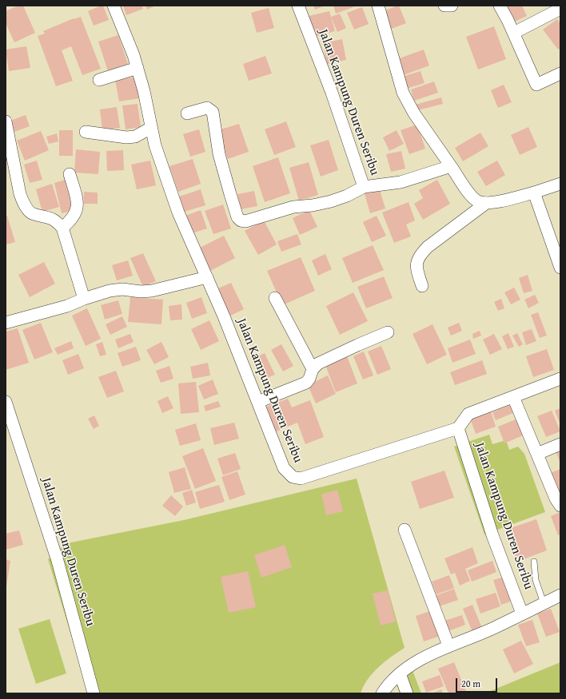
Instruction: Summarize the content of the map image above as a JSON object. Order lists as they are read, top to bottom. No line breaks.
{"streets":{"street":["Jalan Kampung Duren Seribu"]},"scale_bar":"20 m"}
